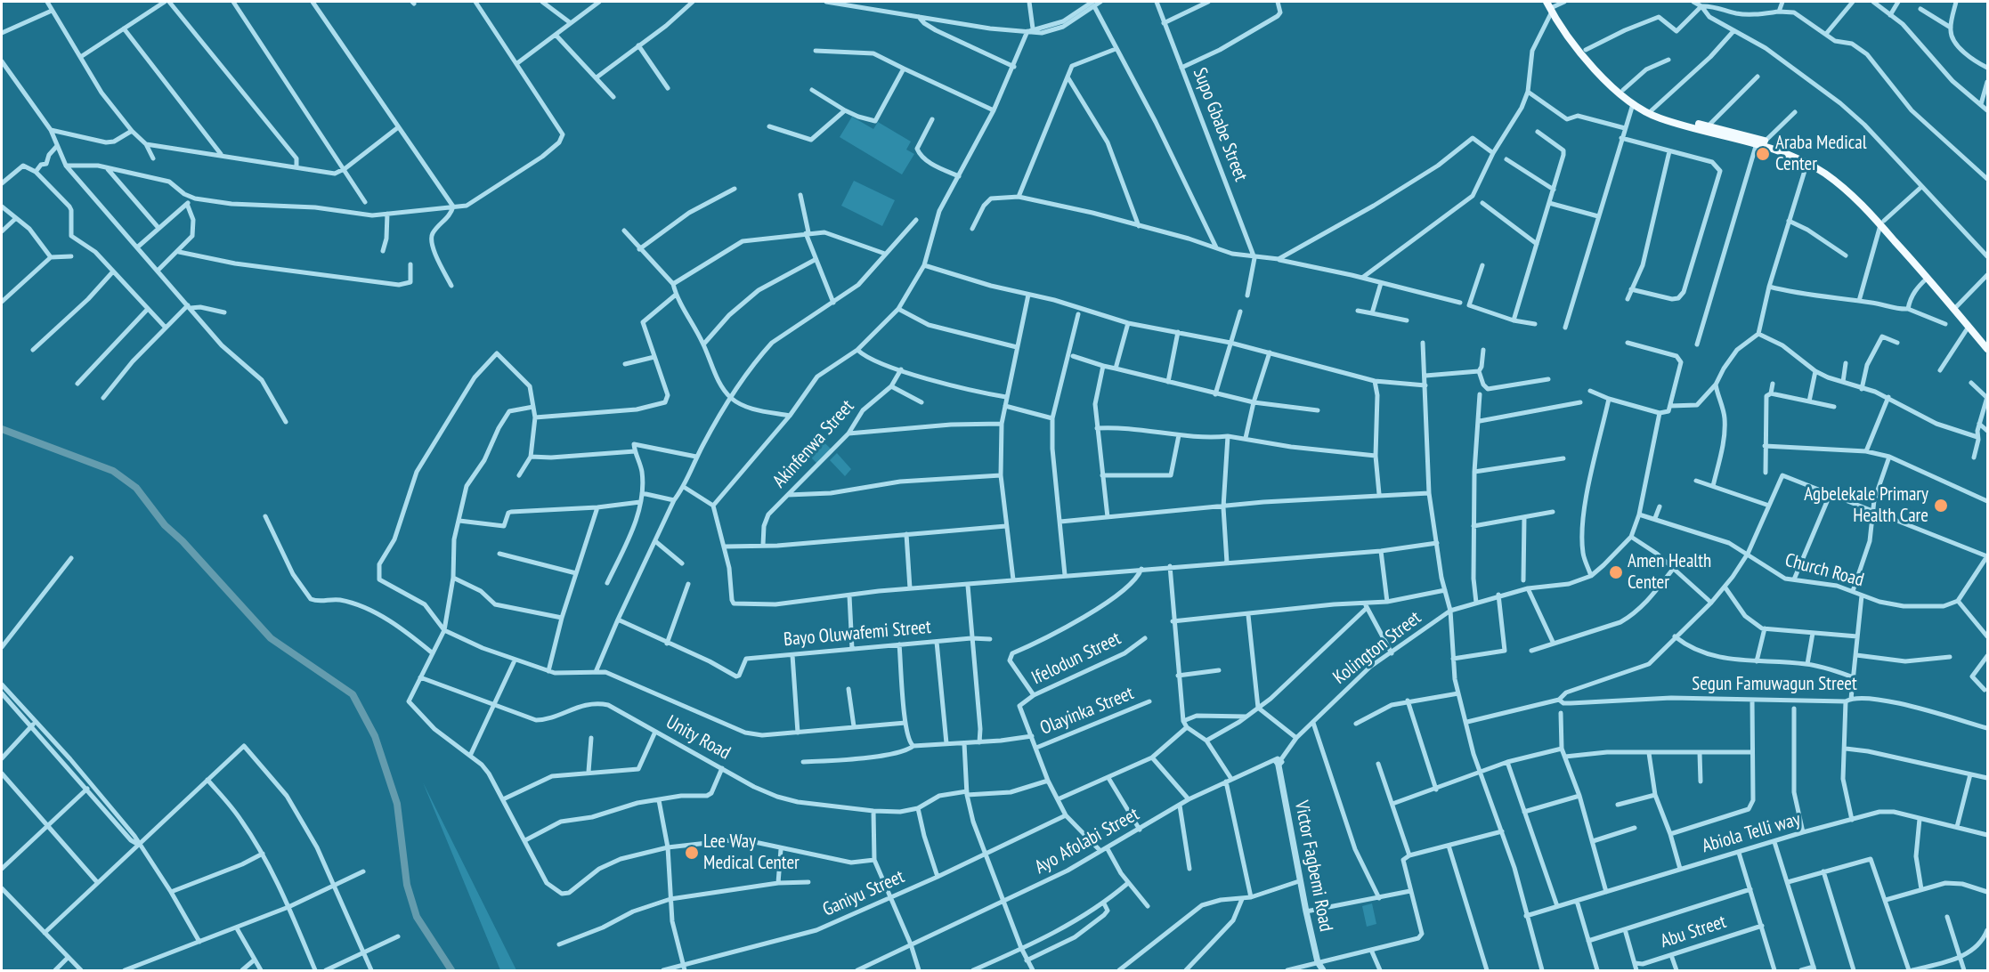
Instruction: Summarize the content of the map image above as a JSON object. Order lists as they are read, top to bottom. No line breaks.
{"streets":{"street":["Supo Gbabe Street","Akinfenwa Street","Church Road","Bayo Oluwafemi Street","Kolington Street","Ifelodun Street","Segun Famuwagun Street","Olayinka Street","Unity Road","Abiola Telli way","Ayo Afolabi Street","Victor Fagbemi Road","Ganiyu Street","Abu Street"]},"crossings":[["Kolington Street","Ayo Afolabi Street"],["Kolington Street","Victor Fagbemi Road"],["Ayo Afolabi Street","Victor Fagbemi Road"]],"places":["Araba Medical Center","Agbelekale Primary Health Care","Amen Health Center","Lee Way Medical Center"]}
